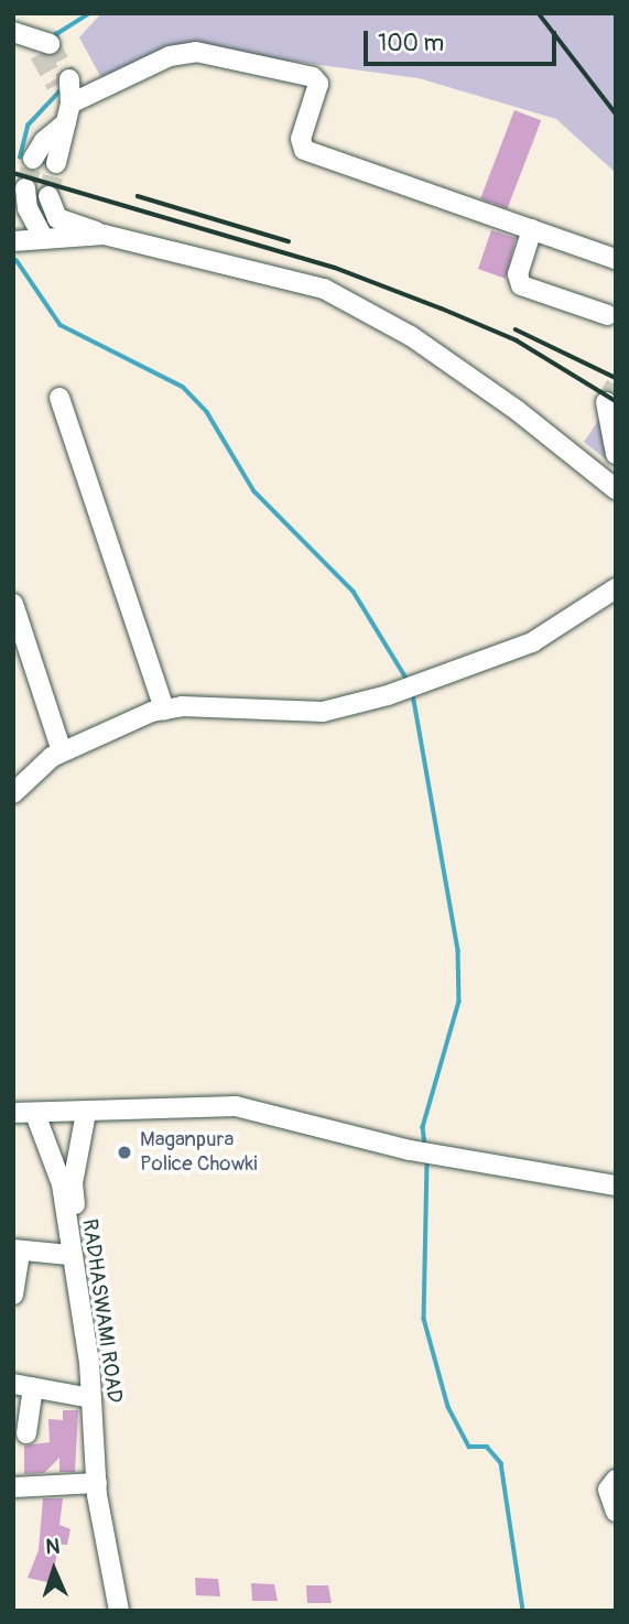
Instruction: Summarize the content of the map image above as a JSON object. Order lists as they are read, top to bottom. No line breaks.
{"streets":{"street":["RADHASWAMI ROAD"]},"places":["Maganpura Police Chowki"],"scale_bar":"100 m","north":"top"}
